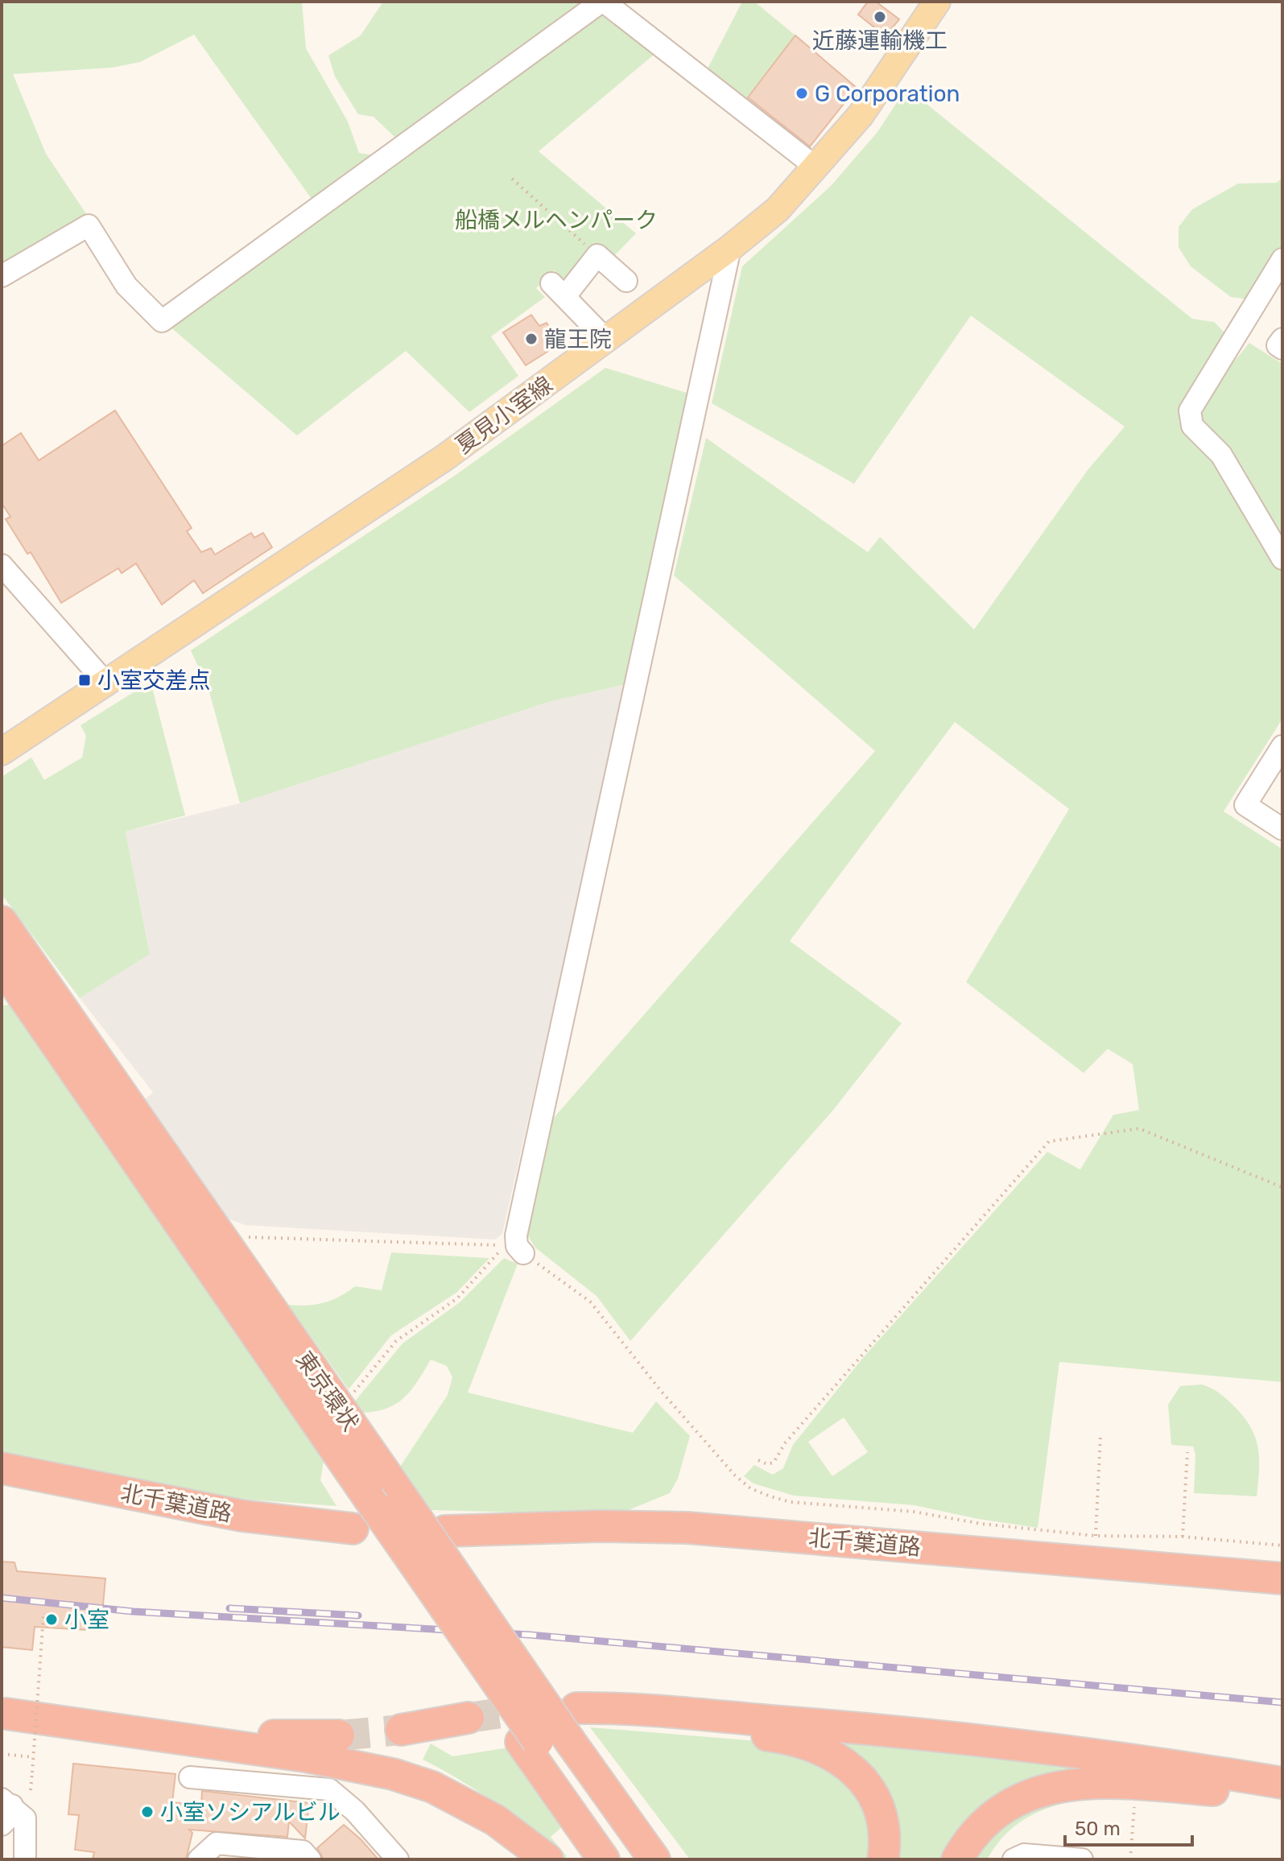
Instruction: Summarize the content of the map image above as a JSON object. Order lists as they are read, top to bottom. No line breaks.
{"streets":{"highway":["東京環状","北千葉道路"],"main road":["夏見小室線"]},"parks":["船橋メルヘンパーク"],"places":{"other":["近藤運輸機工","G Corporation","龍王院","小室","小室ソシアルビル"],"transit":["小室交差点"]},"scale_bar":"50 m"}
